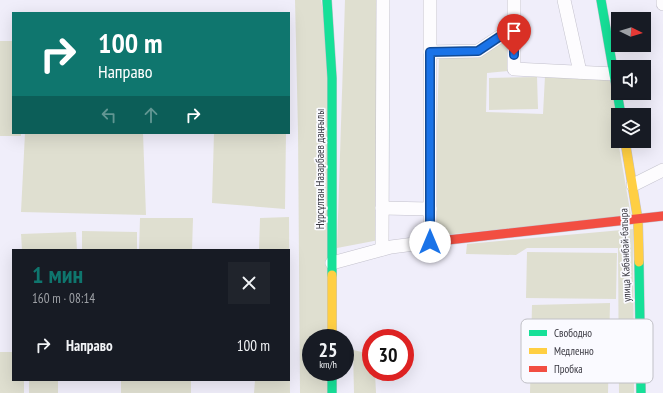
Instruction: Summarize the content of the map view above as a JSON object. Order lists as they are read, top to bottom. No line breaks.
{"streets":{"main road":["Нұрсұлтан Назарбаев даңғылы","улица Кабанбай-батыра"]},"legend":["Свободно","Медленно","Пробка"],"north":"right","page":{"turn":["100 m","Направо"],"heading":["1 мин","160 m · 08:14"],"list":[{"name":"Направо","value":"100 m"}],"speed":"25 km/h","limit":"30"}}
